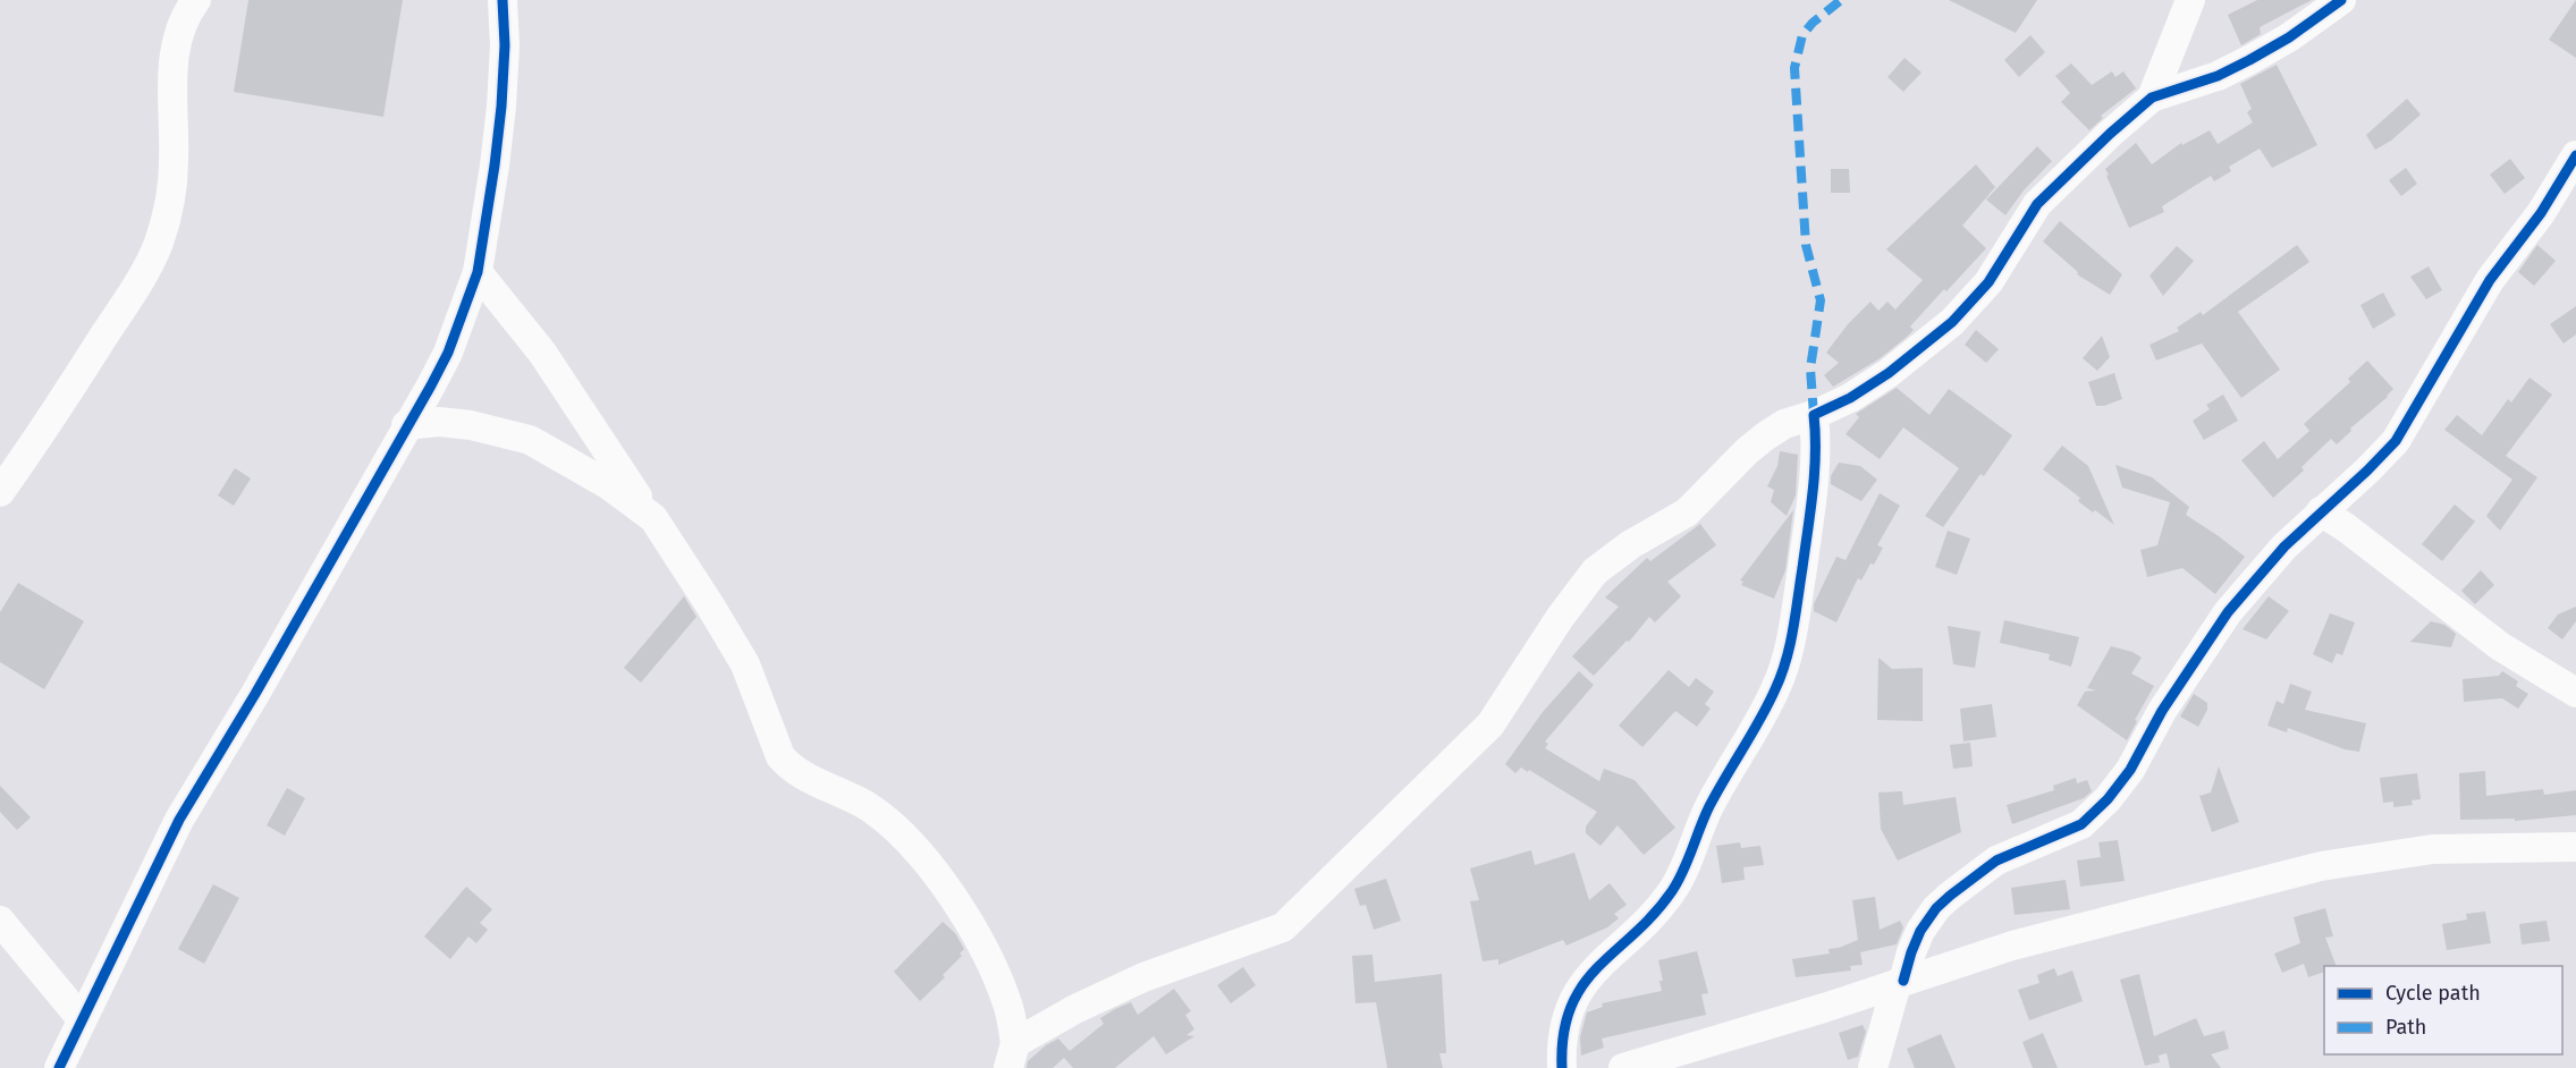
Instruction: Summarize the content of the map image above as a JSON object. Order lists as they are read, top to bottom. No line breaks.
{"legend":["Cycle path","Path"]}
